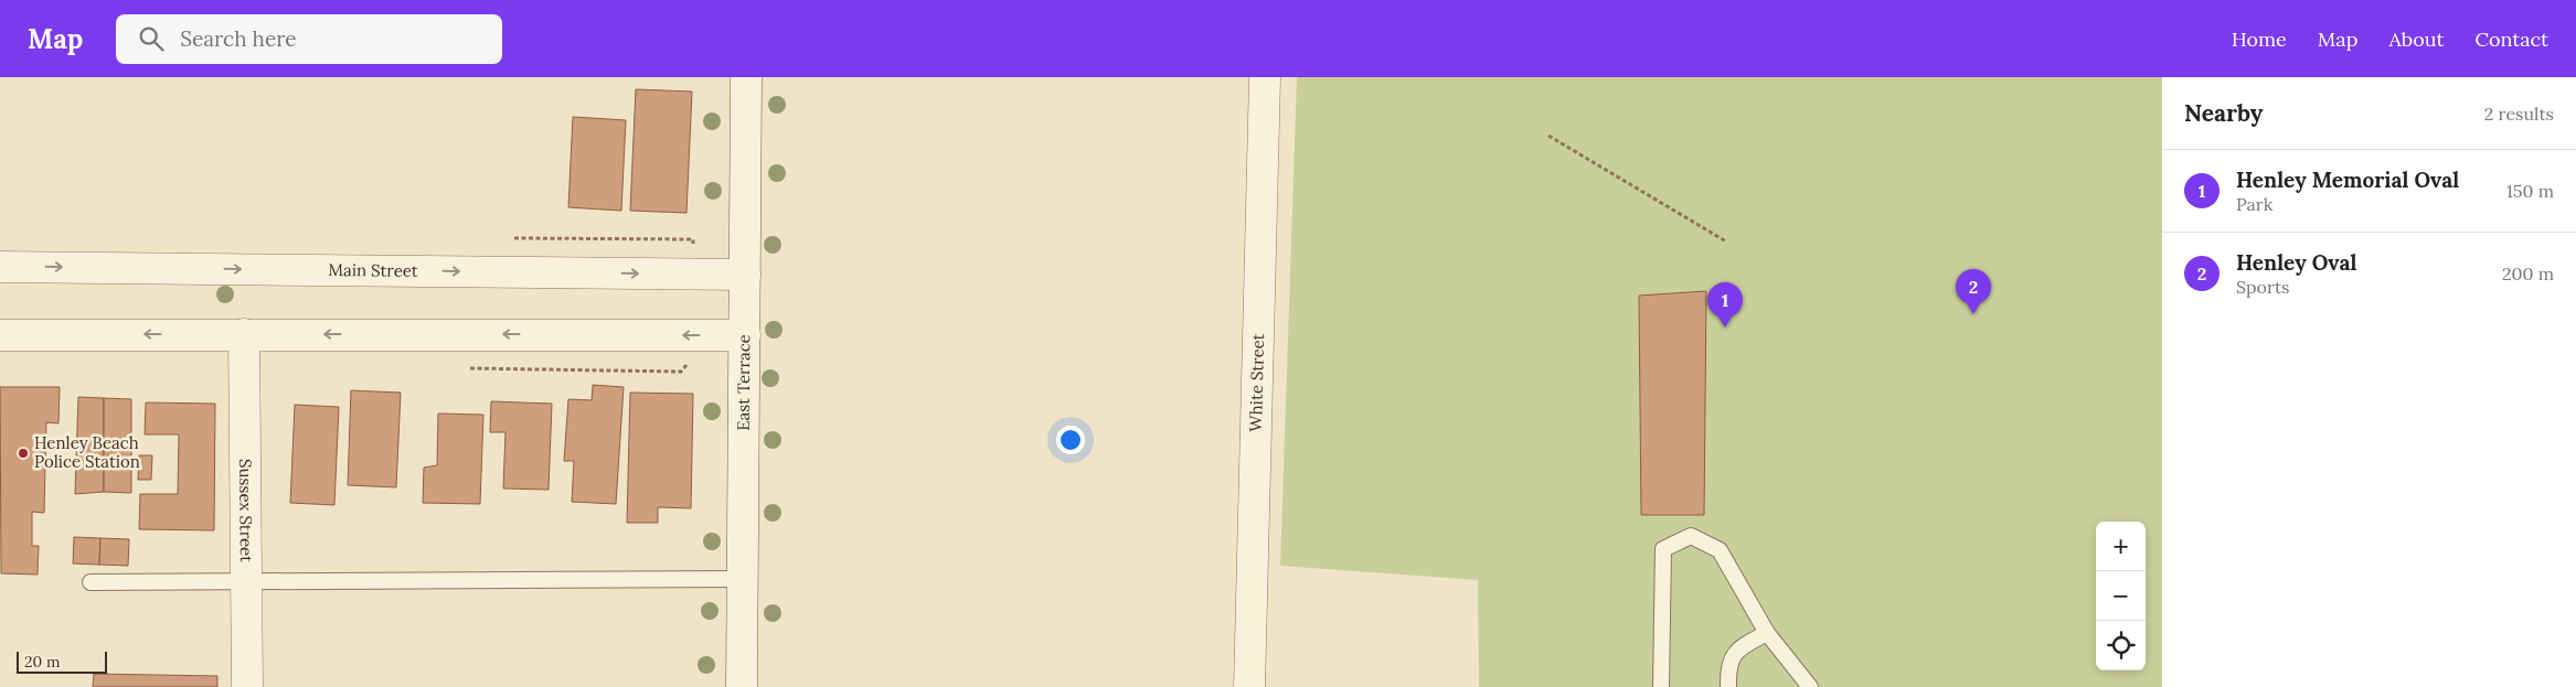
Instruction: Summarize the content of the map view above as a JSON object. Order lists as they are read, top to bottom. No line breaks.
{"streets":{"street":["Main Street","White Street","East Terrace","Sussex Street"]},"crossings":[["Main Street","East Terrace"]],"places":["Henley Beach Police Station"],"scale_bar":"20 m","page":{"header":"Map","search":"Search here","nav":["Home","Map","About","Contact"],"heading":["Nearby","2 results"],"list":[{"mark":"1","name":"Henley Memorial Oval","note":"Park","value":"150 m"},{"mark":"2","name":"Henley Oval","note":"Sports","value":"200 m"}],"pins":["2","1"],"map_buttons":["+","−"],"scale":"20 m"}}
